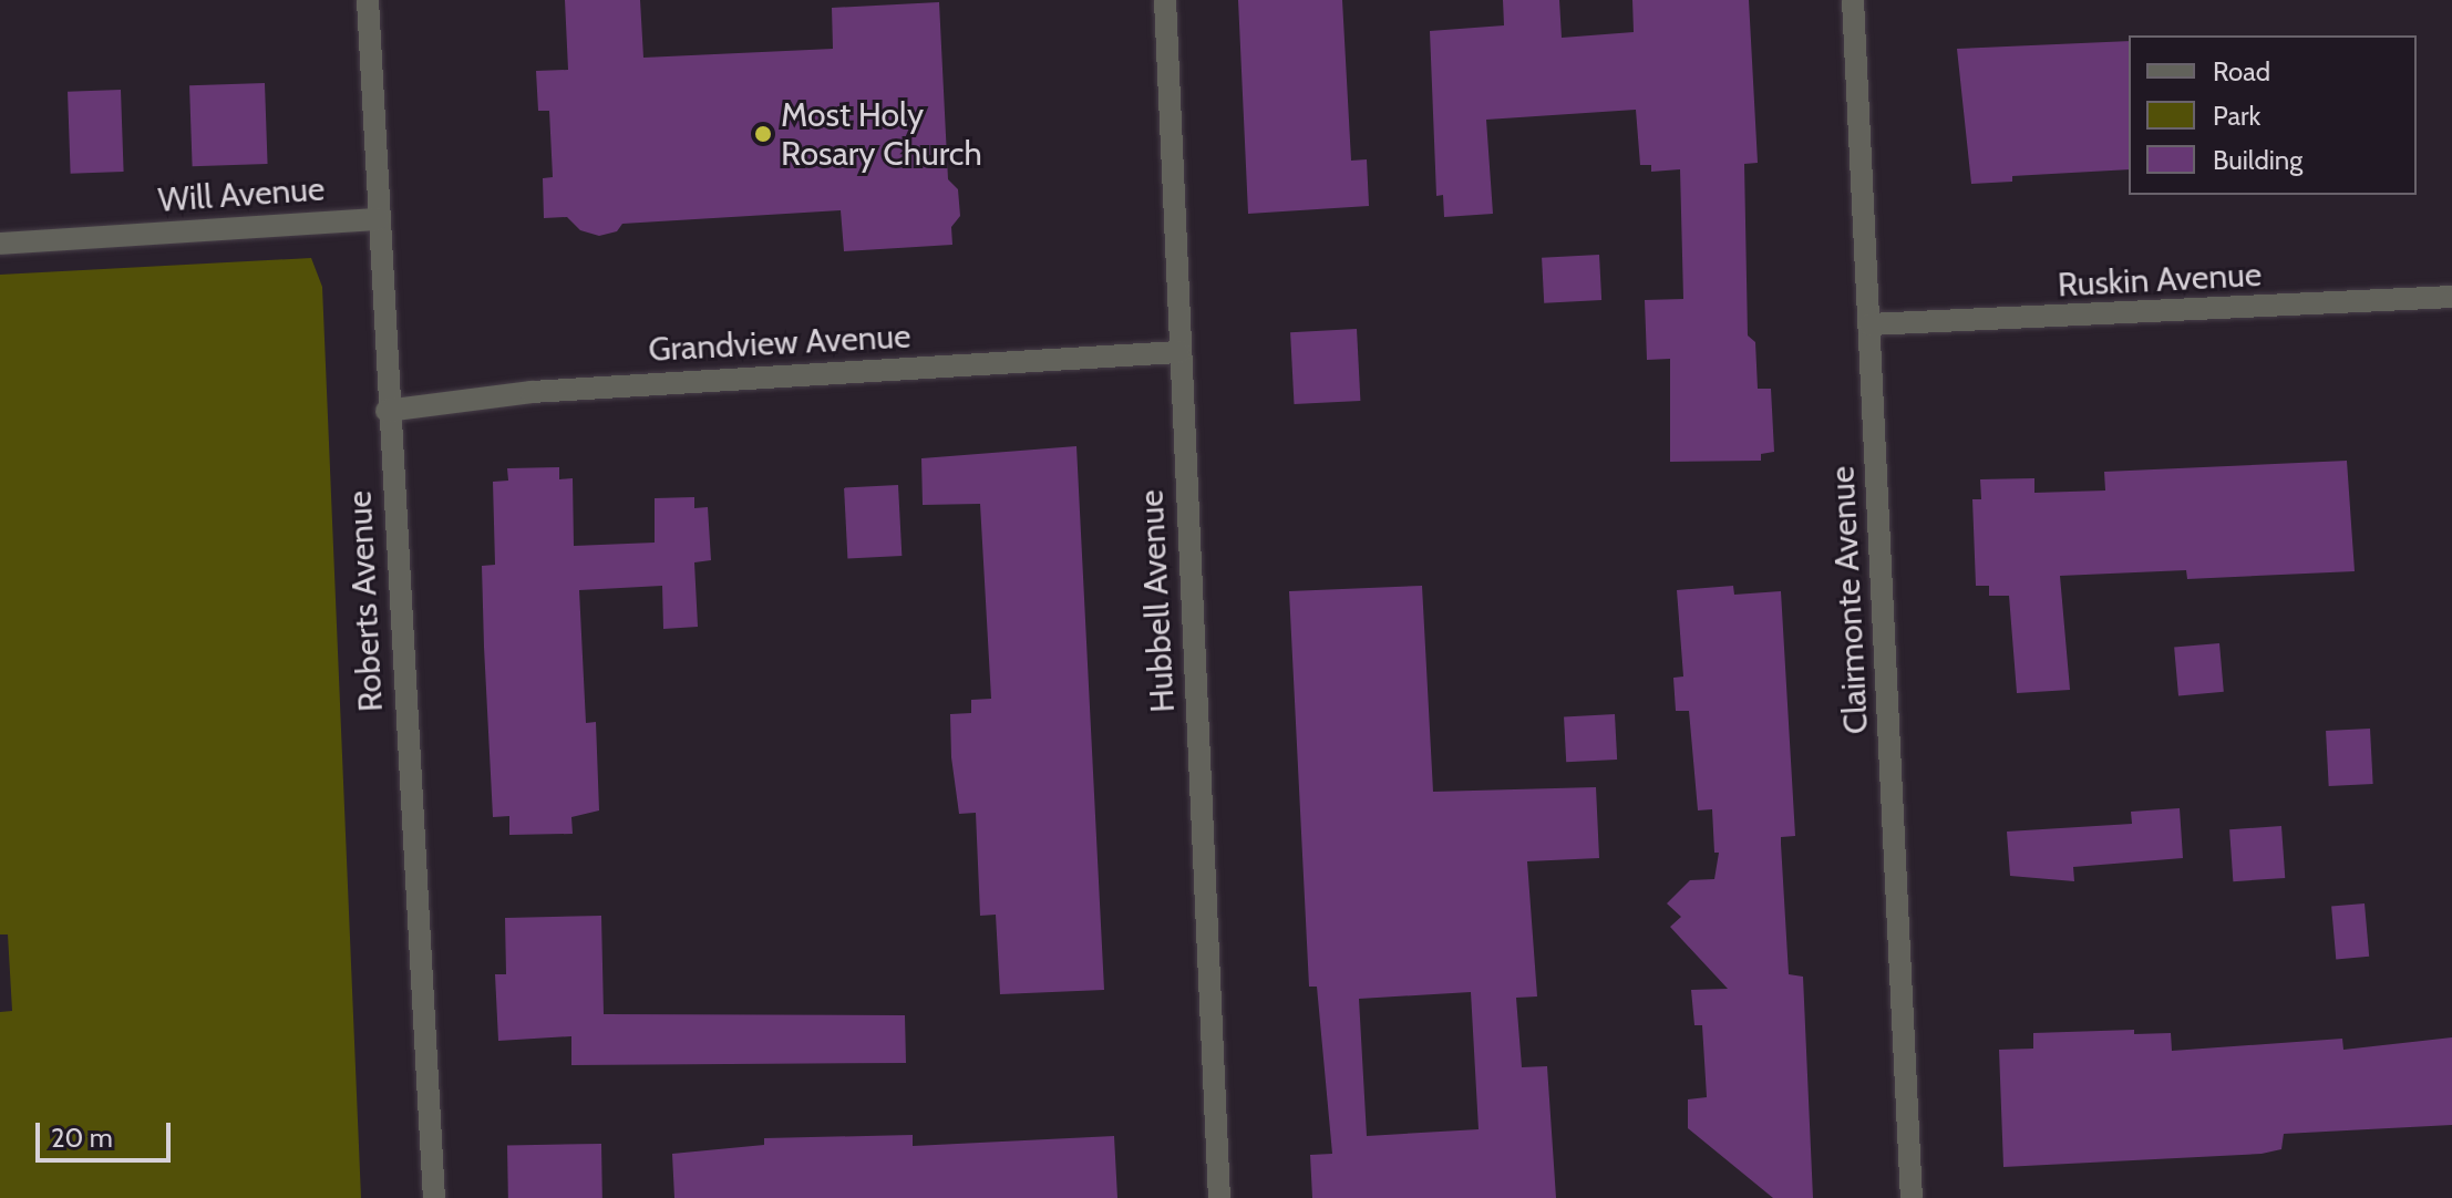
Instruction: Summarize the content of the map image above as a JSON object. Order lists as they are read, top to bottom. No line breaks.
{"streets":{"street":["Will Avenue","Ruskin Avenue","Grandview Avenue","Clairmonte Avenue","Roberts Avenue","Hubbell Avenue"]},"crossings":[["Will Avenue","Roberts Avenue"],["Ruskin Avenue","Clairmonte Avenue"],["Grandview Avenue","Roberts Avenue"],["Grandview Avenue","Hubbell Avenue"]],"places":["Most Holy Rosary Church"],"legend":["Road","Park","Building"],"scale_bar":"20 m"}
